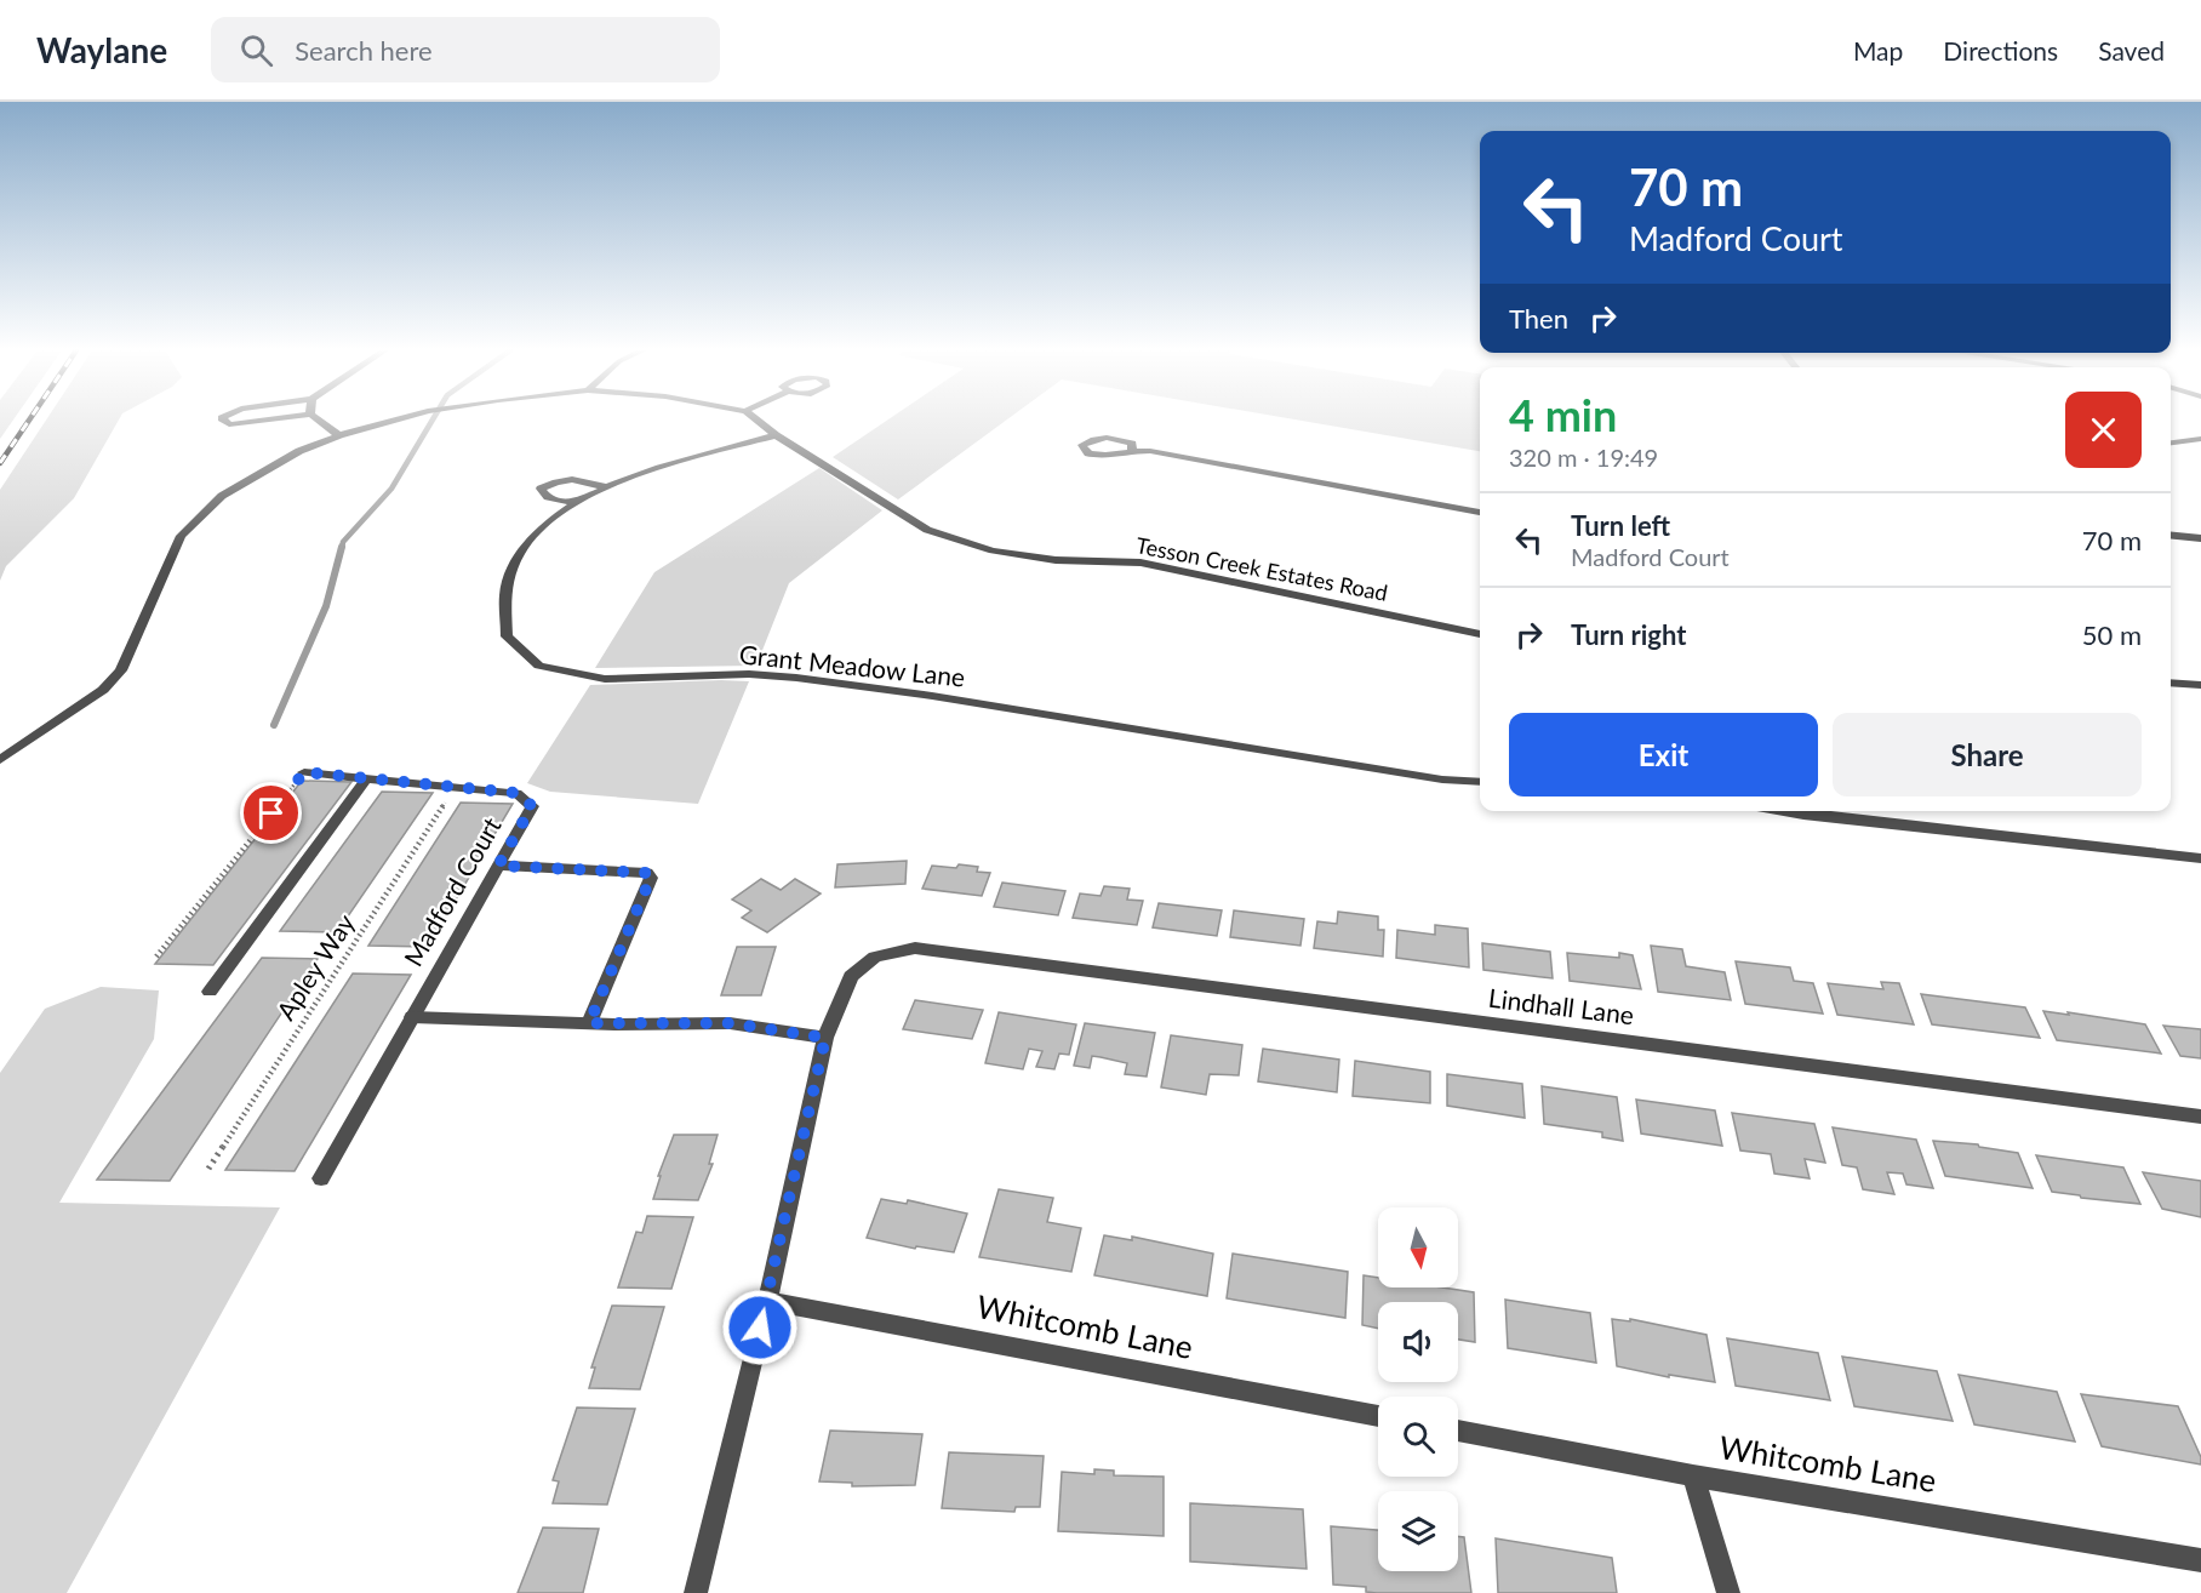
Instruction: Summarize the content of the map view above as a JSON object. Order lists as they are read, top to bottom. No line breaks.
{"streets":{"street":["Tesson Creek Estates Road","Grant Meadow Lane","Madford Court","Lindhall Lane","Whitcomb Lane"],"path":["Apley Way"]},"crossings":[["Tesson Creek Estates Road","Grant Meadow Lane"],["Madford Court","Apley Way"],["Lindhall Lane","Whitcomb Lane"]],"north":"bottom","page":{"header":"Waylane","search":"Search here","nav":["Map","Directions","Saved"],"turn":["70 m","Madford Court"],"then":"Then","heading":["4 min","320 m · 19:49"],"list":[{"name":"Turn left","note":"Madford Court","value":"70 m"},{"name":"Turn right","value":"50 m"}],"buttons":["Exit","Share"]}}
